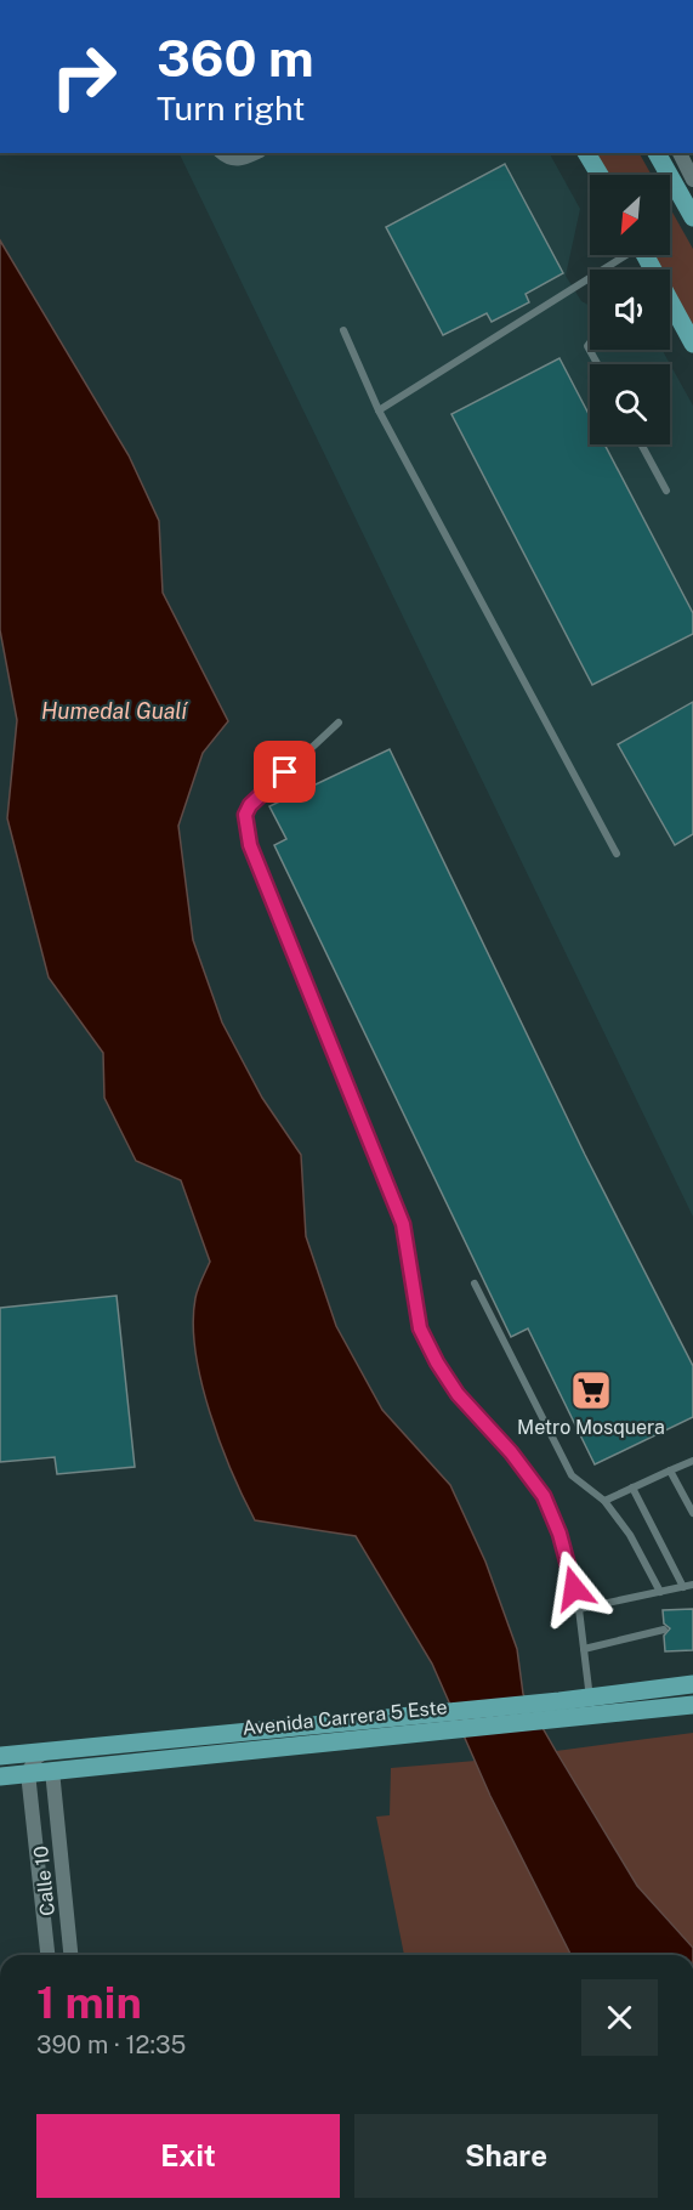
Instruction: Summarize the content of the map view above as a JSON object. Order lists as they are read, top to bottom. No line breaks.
{"streets":{"main road":["Avenida Carrera 5 Este"],"street":["Calle 10"]},"crossings":[["Avenida Carrera 5 Este","Calle 10"]],"water":["Humedal Gualí"],"places":{"supermarket":["Metro Mosquera"]},"north":"bottom left","page":{"turn":["360 m","Turn right"],"heading":["1 min","390 m · 12:35"],"buttons":["Exit","Share"]}}
